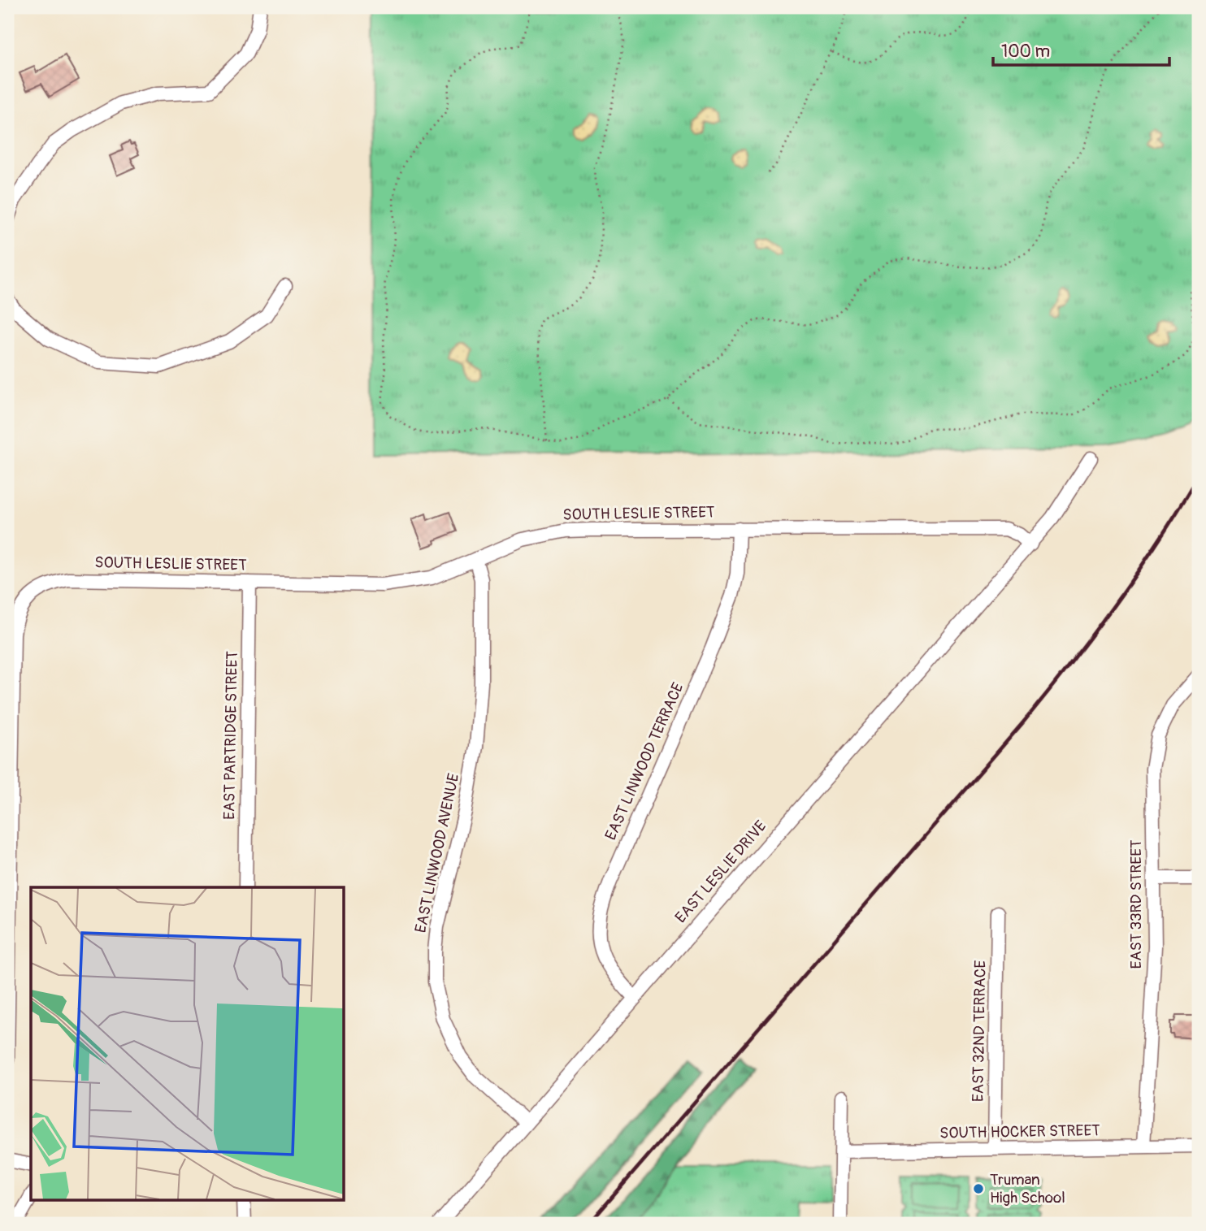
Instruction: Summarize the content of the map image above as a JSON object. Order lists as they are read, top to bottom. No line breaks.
{"streets":{"street":["SOUTH LESLIE STREET","EAST PARTRIDGE STREET","EAST LINWOOD TERRACE","EAST LINWOOD AVENUE","EAST LESLIE DRIVE","EAST 33RD STREET","EAST 32ND TERRACE","SOUTH HOCKER STREET"]},"crossings":[["SOUTH LESLIE STREET","EAST PARTRIDGE STREET"],["SOUTH LESLIE STREET","EAST LINWOOD TERRACE"],["SOUTH LESLIE STREET","EAST LINWOOD AVENUE"],["SOUTH LESLIE STREET","EAST LESLIE DRIVE"],["EAST LINWOOD TERRACE","EAST LESLIE DRIVE"],["EAST LINWOOD AVENUE","EAST LESLIE DRIVE"],["EAST 33RD STREET","SOUTH HOCKER STREET"],["EAST 32ND TERRACE","SOUTH HOCKER STREET"]],"places":["Truman High School"],"scale_bar":"100 m"}
